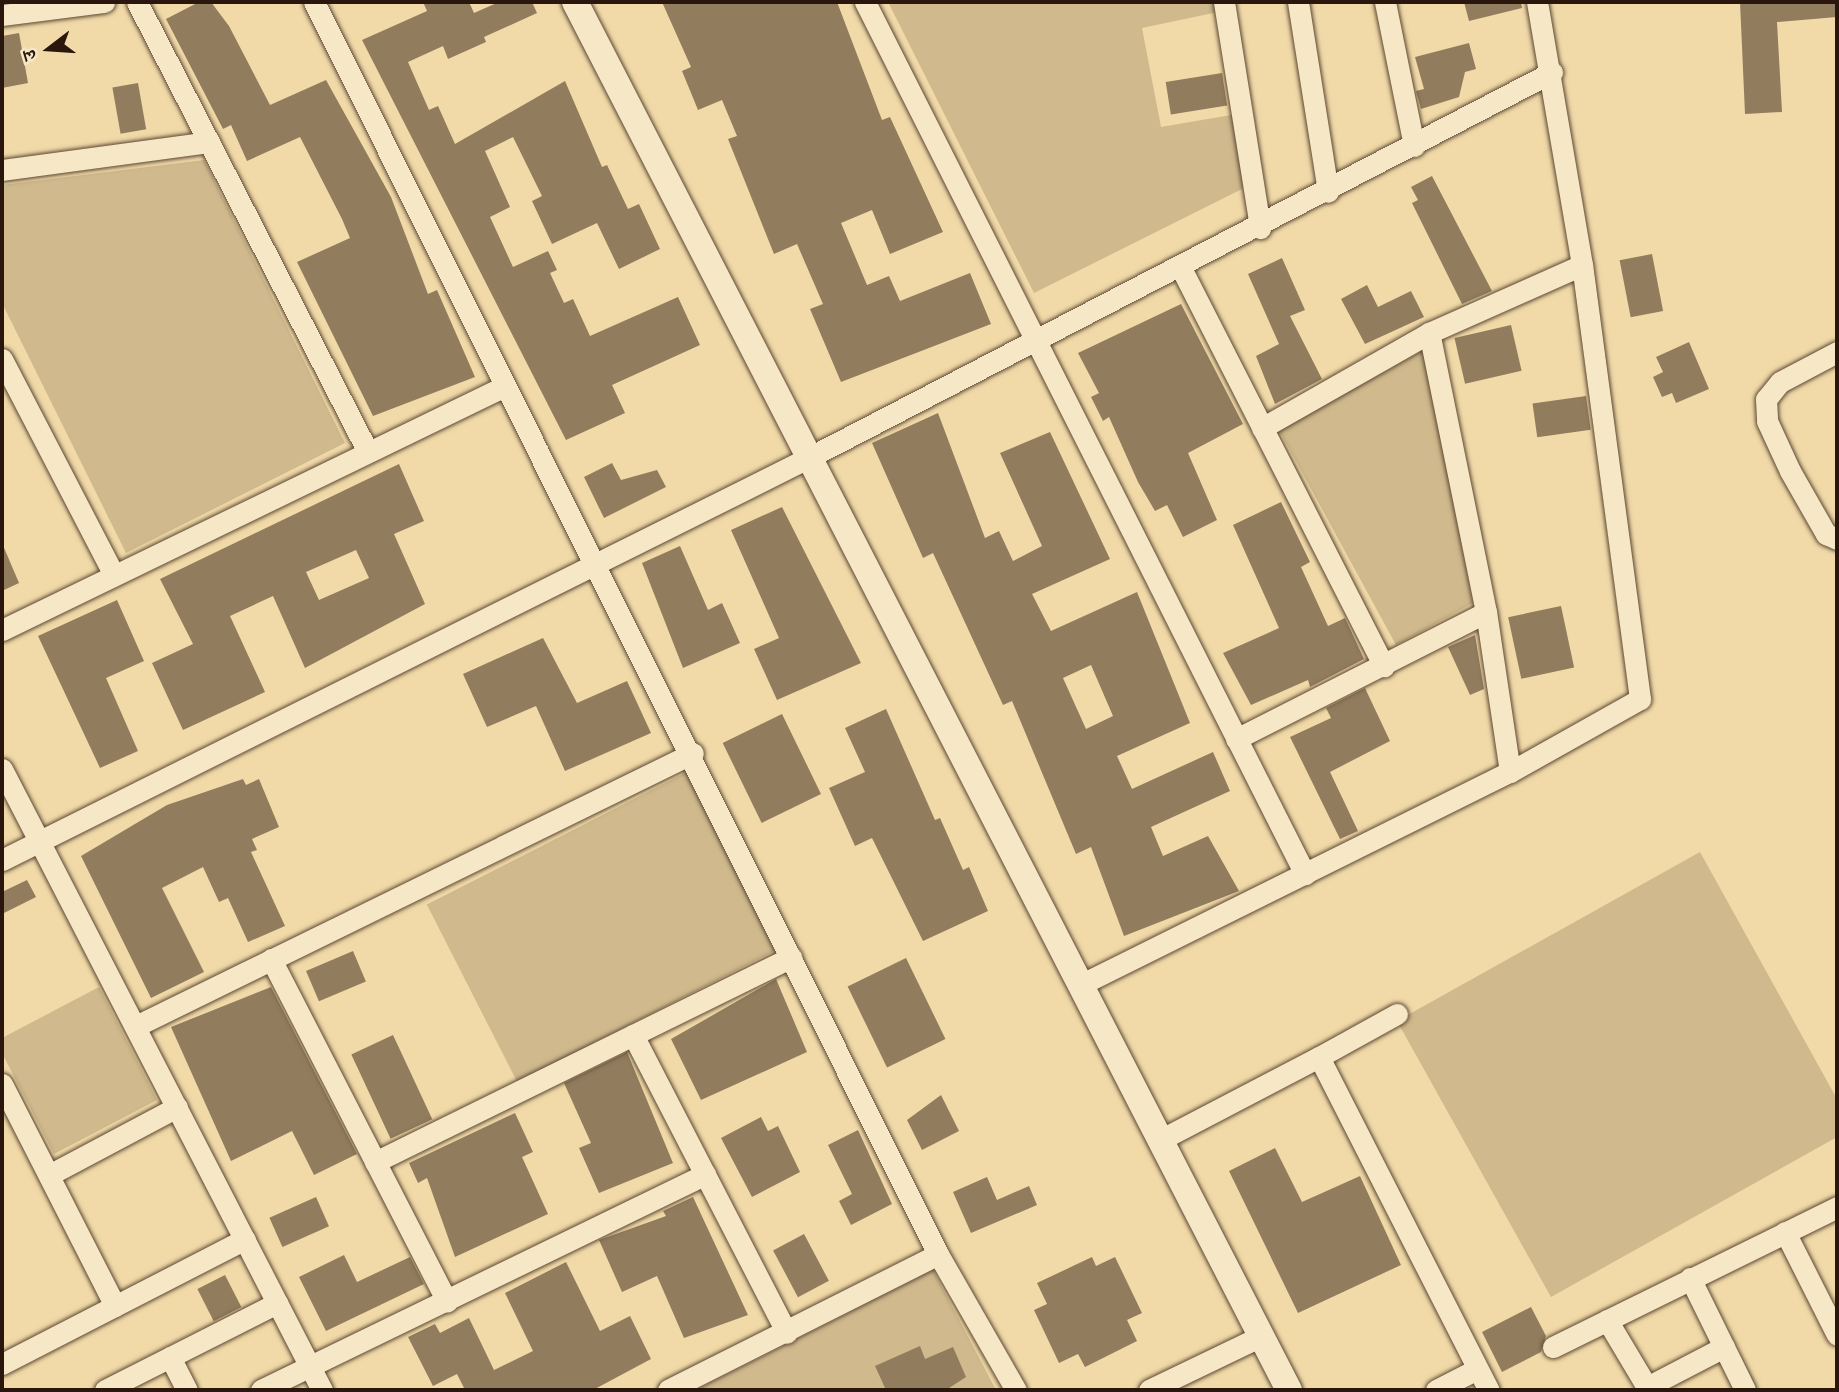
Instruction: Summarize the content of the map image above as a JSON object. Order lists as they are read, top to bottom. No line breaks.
{"north":"left"}
